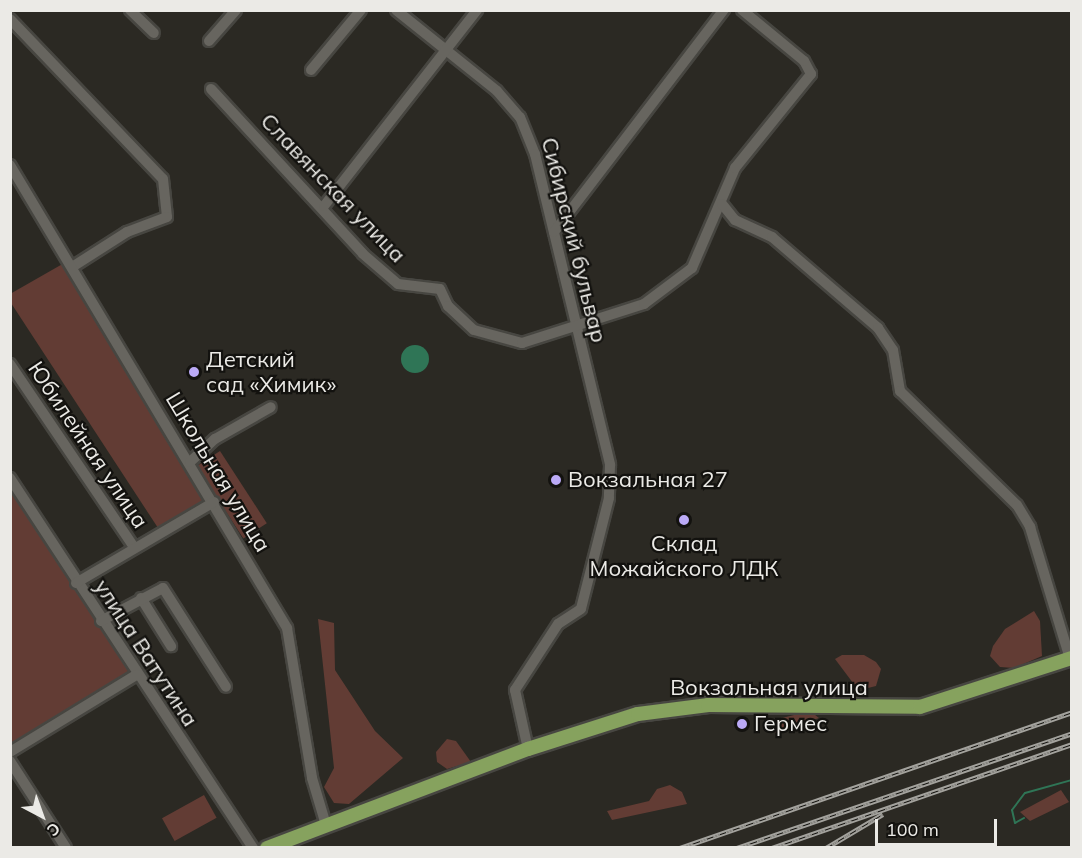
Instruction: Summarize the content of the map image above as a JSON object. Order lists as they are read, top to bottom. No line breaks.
{"streets":{"main road":["Вокзальная улица"],"street":["Славянская улица","Сибирский бульвар","Юбилейная улица","Школьная улица","улица Ватутина"]},"crossings":[["Славянская улица","Сибирский бульвар"],["Сибирский бульвар","Вокзальная улица"],["Школьная улица","Вокзальная улица"]],"places":["Детский сад «Химик»","Вокзальная 27","Склад Можайского ЛДК","Гермес"],"scale_bar":"100 m","north":"bottom right"}
